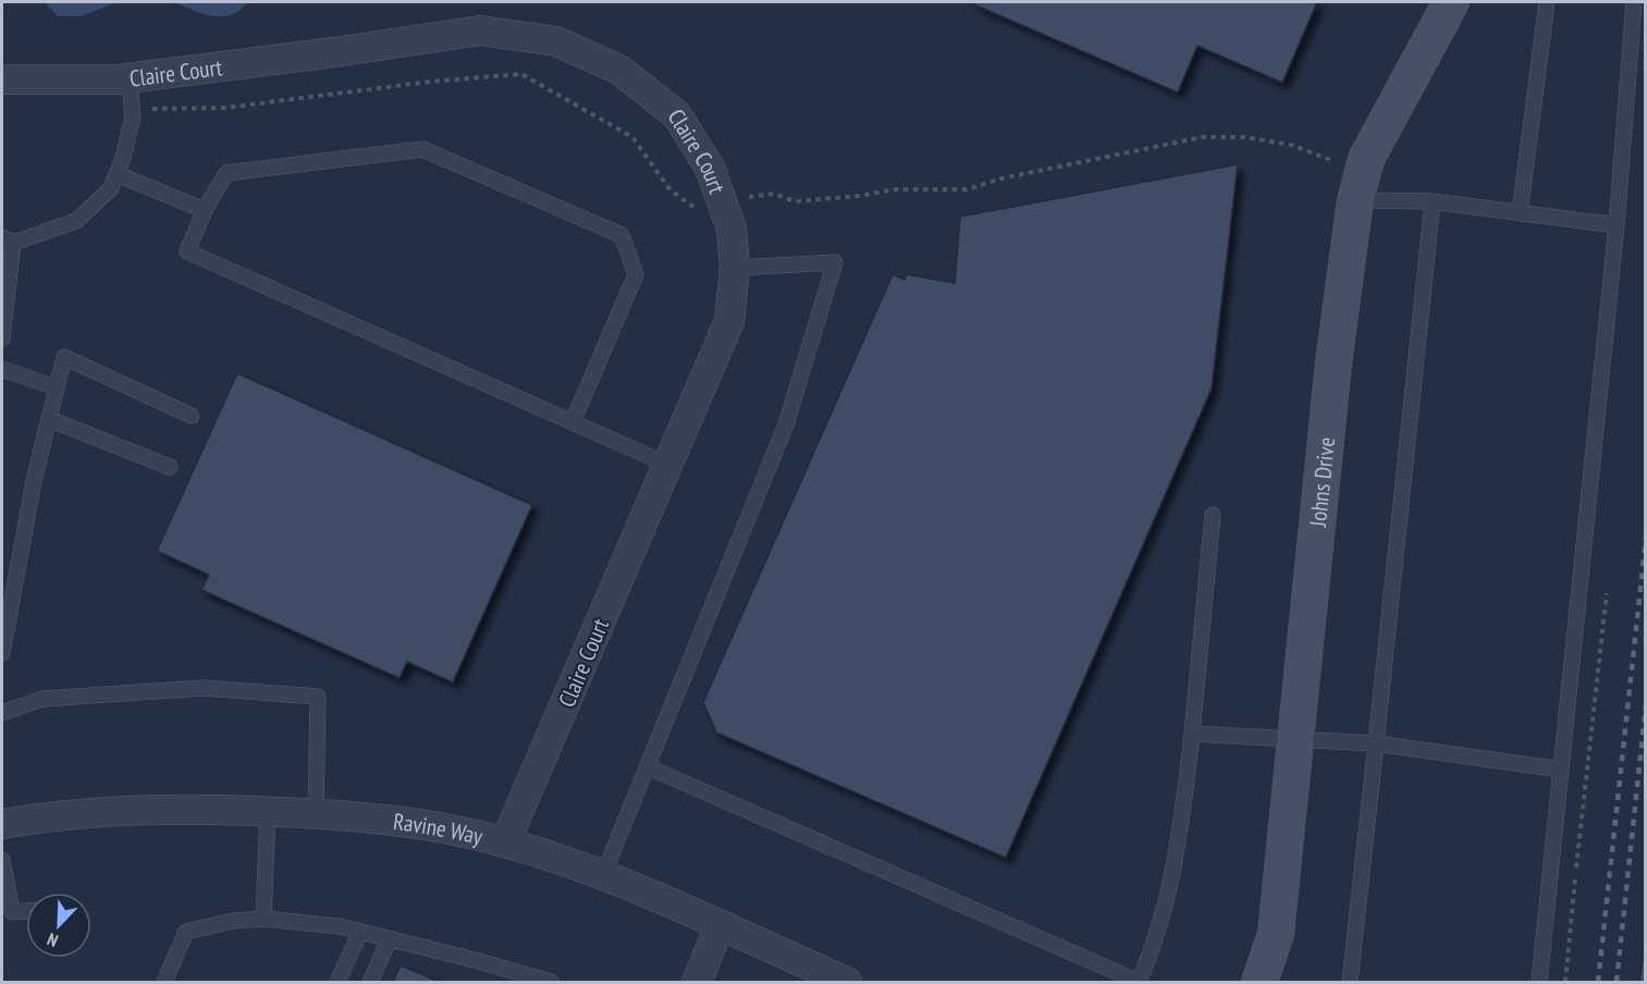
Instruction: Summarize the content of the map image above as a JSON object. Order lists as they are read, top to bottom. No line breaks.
{"streets":{"street":["Claire Court","Johns Drive","Ravine Way"]},"crossings":[["Claire Court","Ravine Way"]],"north":"bottom left"}
